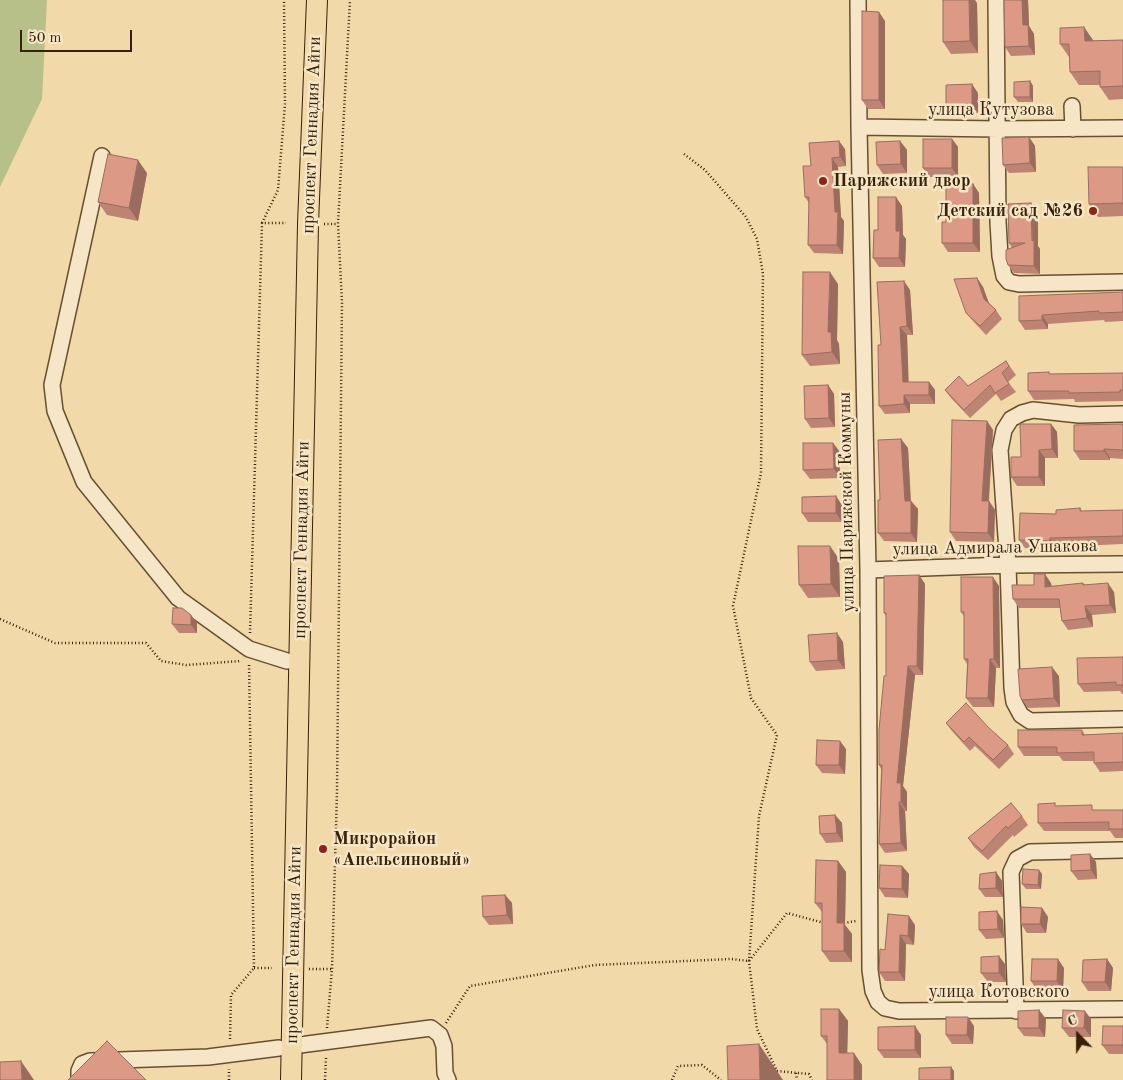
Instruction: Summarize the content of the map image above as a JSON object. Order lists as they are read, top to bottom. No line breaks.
{"streets":{"main road":["проспект Геннадия Айги"],"street":["улица Кутузова","улица Парижской Коммуны","улица Адмирала Ушакова","улица Котовского"]},"crossings":[["улица Кутузова","улица Парижской Коммуны"],["улица Парижской Коммуны","улица Адмирала Ушакова"],["улица Парижской Коммуны","улица Котовского"]],"places":["Парижский двор","Детский сад №26","Микрорайон «Апельсиновый»"],"scale_bar":"50 m","north":"top"}
